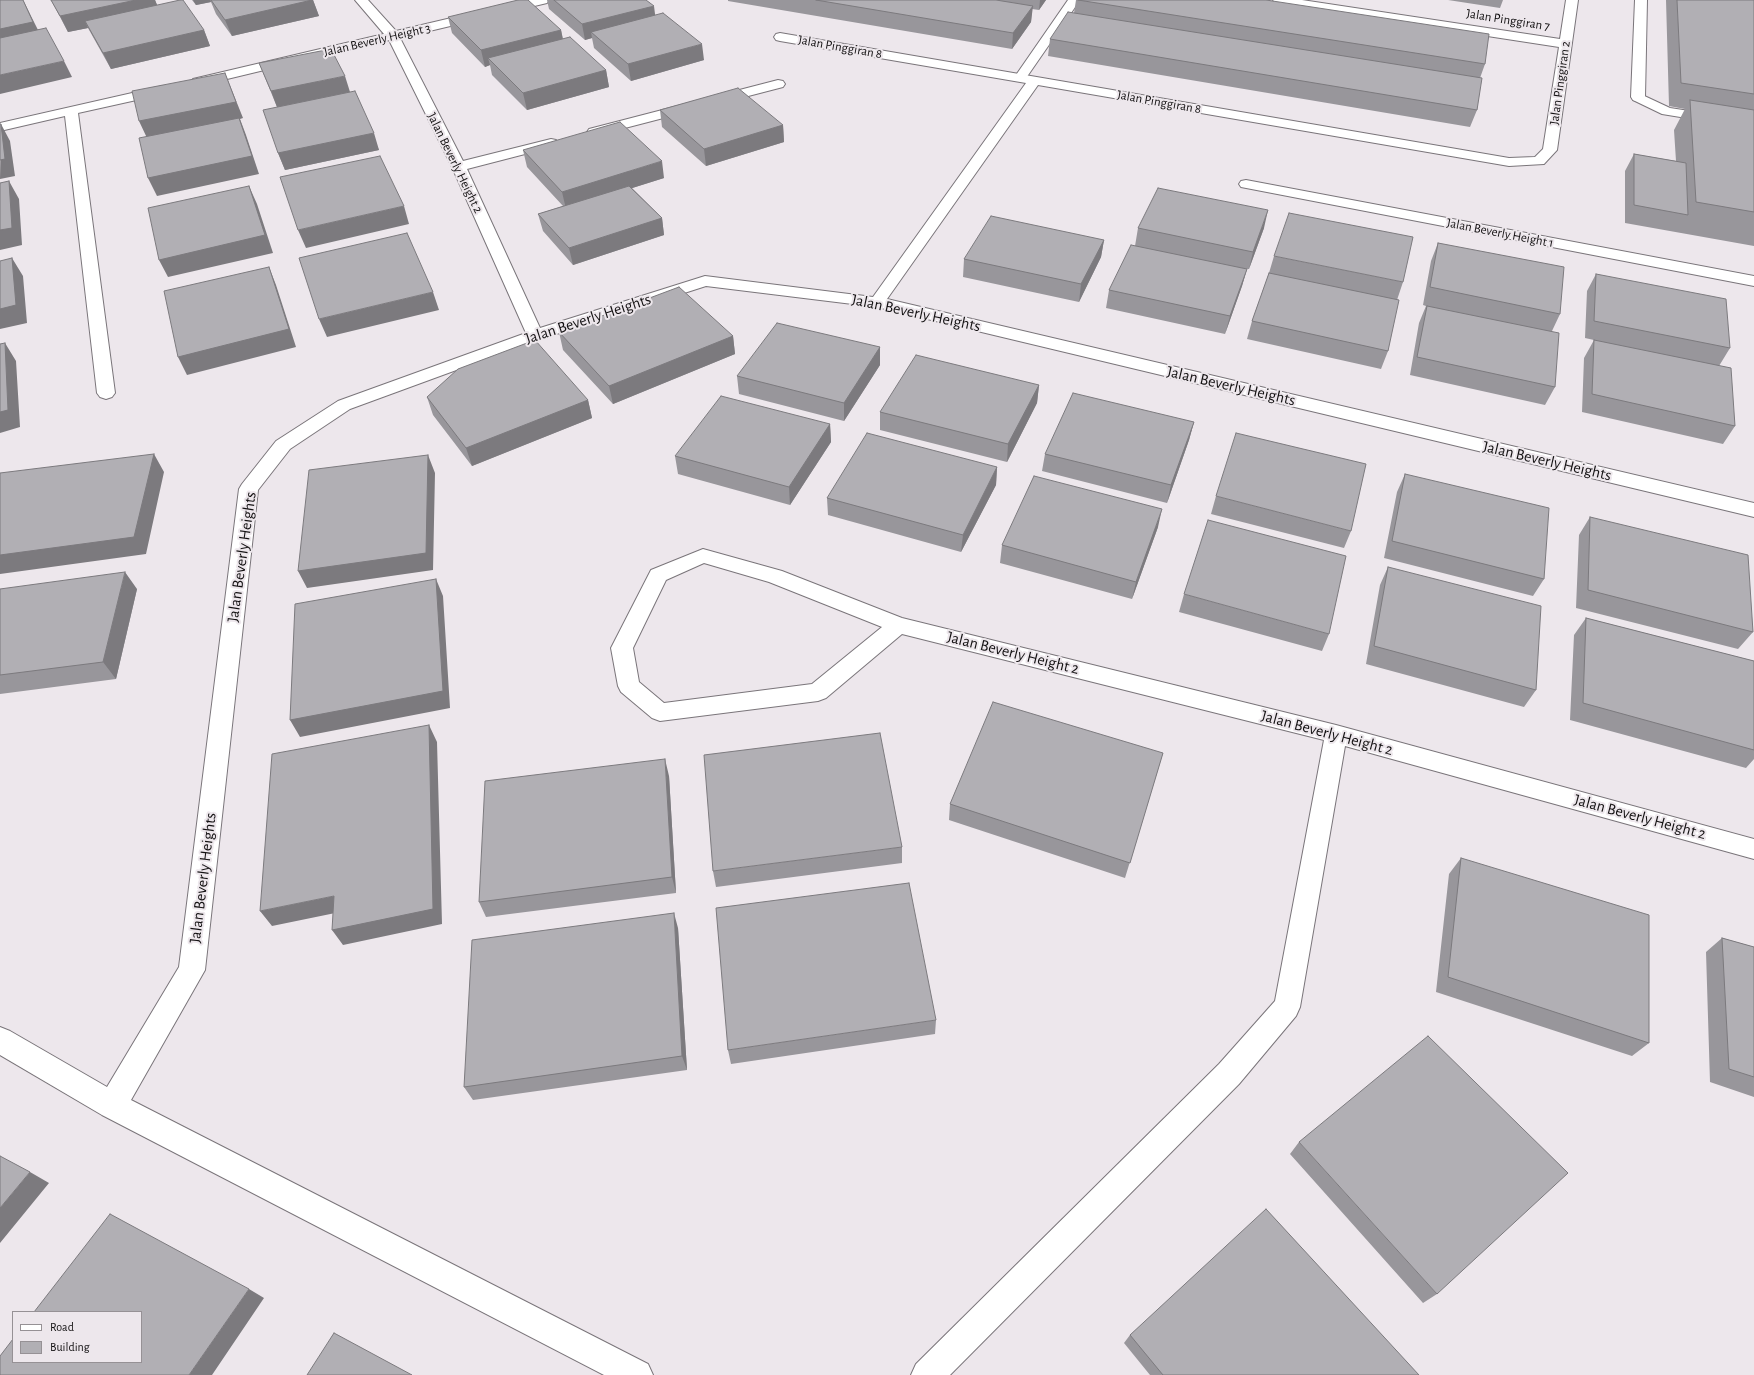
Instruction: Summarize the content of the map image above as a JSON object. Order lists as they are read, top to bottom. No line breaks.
{"streets":{"street":["Jalan Pinggiran 7","Jalan Beverly Height 3","Jalan Pinggiran 8","Jalan Pinggiran 2","Jalan Beverly Height 2","Jalan Beverly Height 1","Jalan Beverly Heights"]},"crossings":[["Jalan Pinggiran 7","Jalan Pinggiran 2"],["Jalan Beverly Height 3","Jalan Beverly Height 2"],["Jalan Pinggiran 8","Jalan Pinggiran 2"],["Jalan Beverly Height 2","Jalan Beverly Heights"]],"legend":["Road","Building"]}
